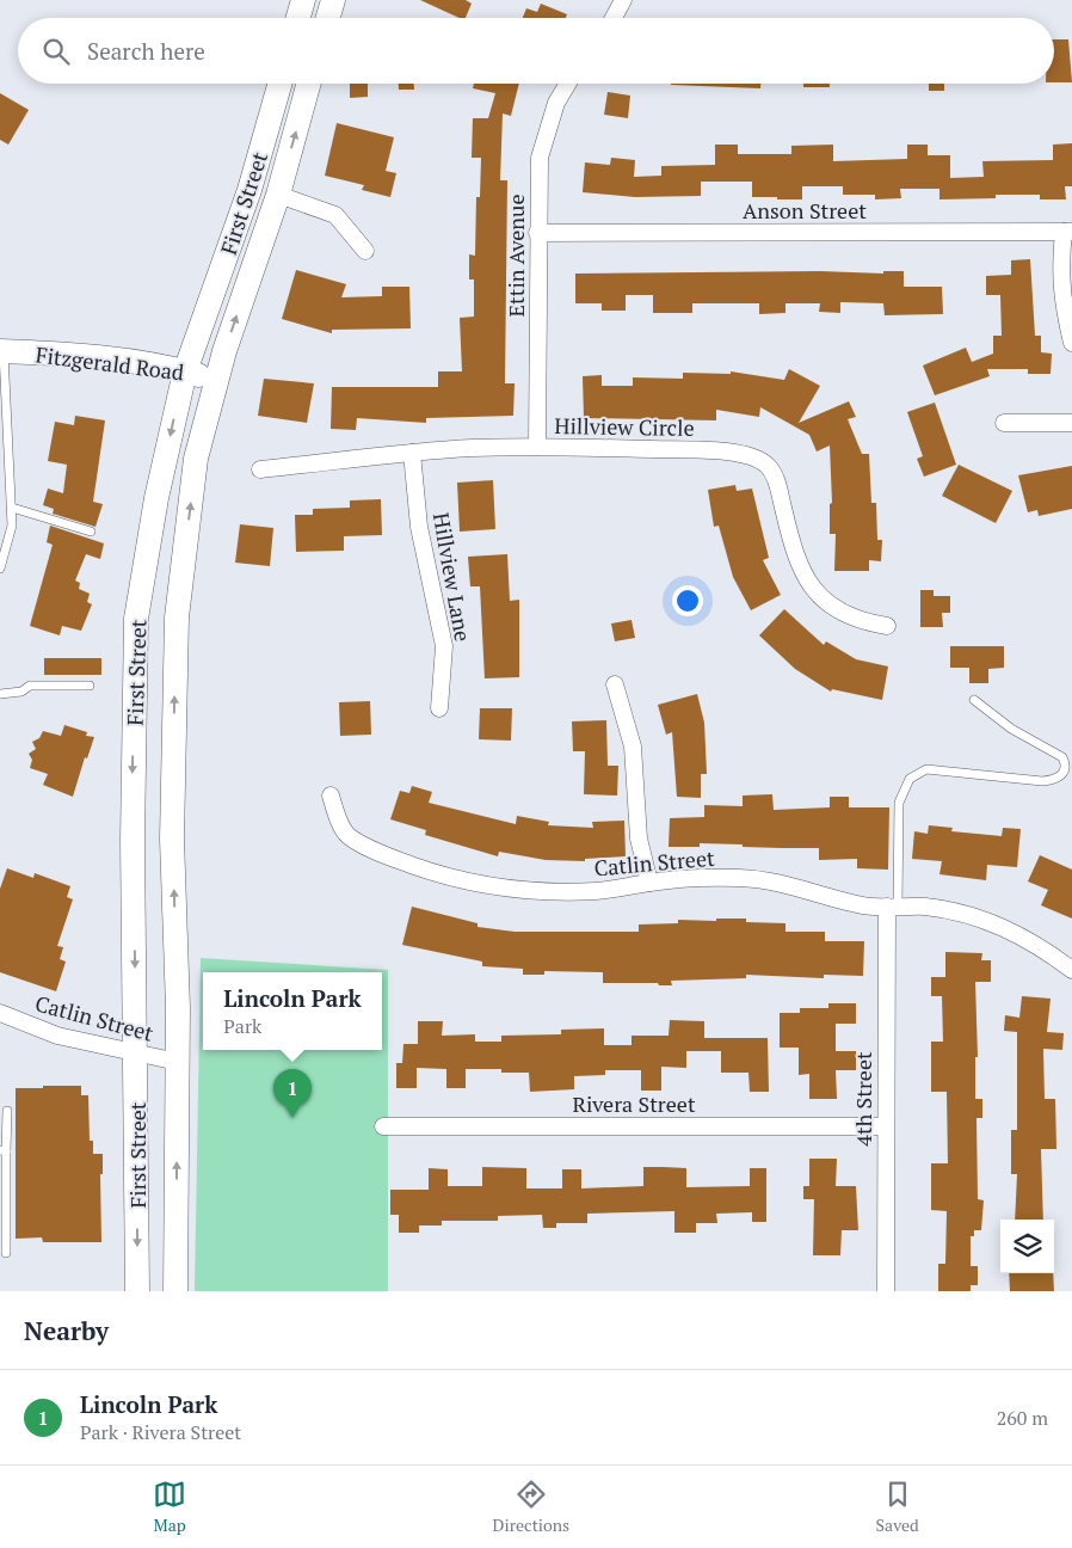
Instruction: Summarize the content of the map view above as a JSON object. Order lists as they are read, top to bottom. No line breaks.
{"streets":{"main road":["First Street","Fitzgerald Road"],"street":["Anson Street","Ettin Avenue","Hillview Circle","Hillview Lane","Catlin Street","4th Street","Rivera Street"]},"crossings":[["First Street","Fitzgerald Road"],["First Street","Catlin Street"],["Anson Street","Ettin Avenue"],["Ettin Avenue","Hillview Circle"],["Hillview Circle","Hillview Lane"],["Catlin Street","4th Street"],["4th Street","Rivera Street"]],"page":{"search":"Search here","popup":["Lincoln Park","Park"],"pins":"1","heading":"Nearby","list":[{"mark":"1","name":"Lincoln Park","note":"Park · Rivera Street","value":"260 m"}],"nav":["Map","Directions","Saved"]}}
